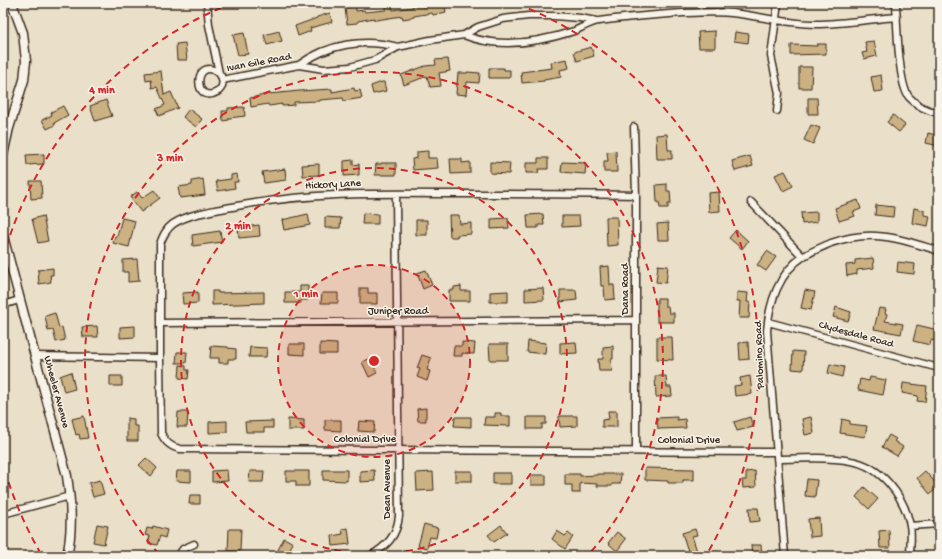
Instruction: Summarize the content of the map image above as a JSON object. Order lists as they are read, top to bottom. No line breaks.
{"streets":{"street":["Ivan Gile Road","Hickory Lane","Dana Road","Juniper Road","Clydesdale Road","Palomino Road","Wheeler Avenue","Colonial Drive","Dean Avenue"]},"crossings":[["Hickory Lane","Dana Road"],["Hickory Lane","Juniper Road"],["Hickory Lane","Colonial Drive"],["Hickory Lane","Dean Avenue"],["Dana Road","Juniper Road"],["Dana Road","Colonial Drive"],["Juniper Road","Dean Avenue"],["Clydesdale Road","Palomino Road"],["Palomino Road","Colonial Drive"],["Colonial Drive","Dean Avenue"]],"rings":["4 min","3 min","2 min","1 min"]}
